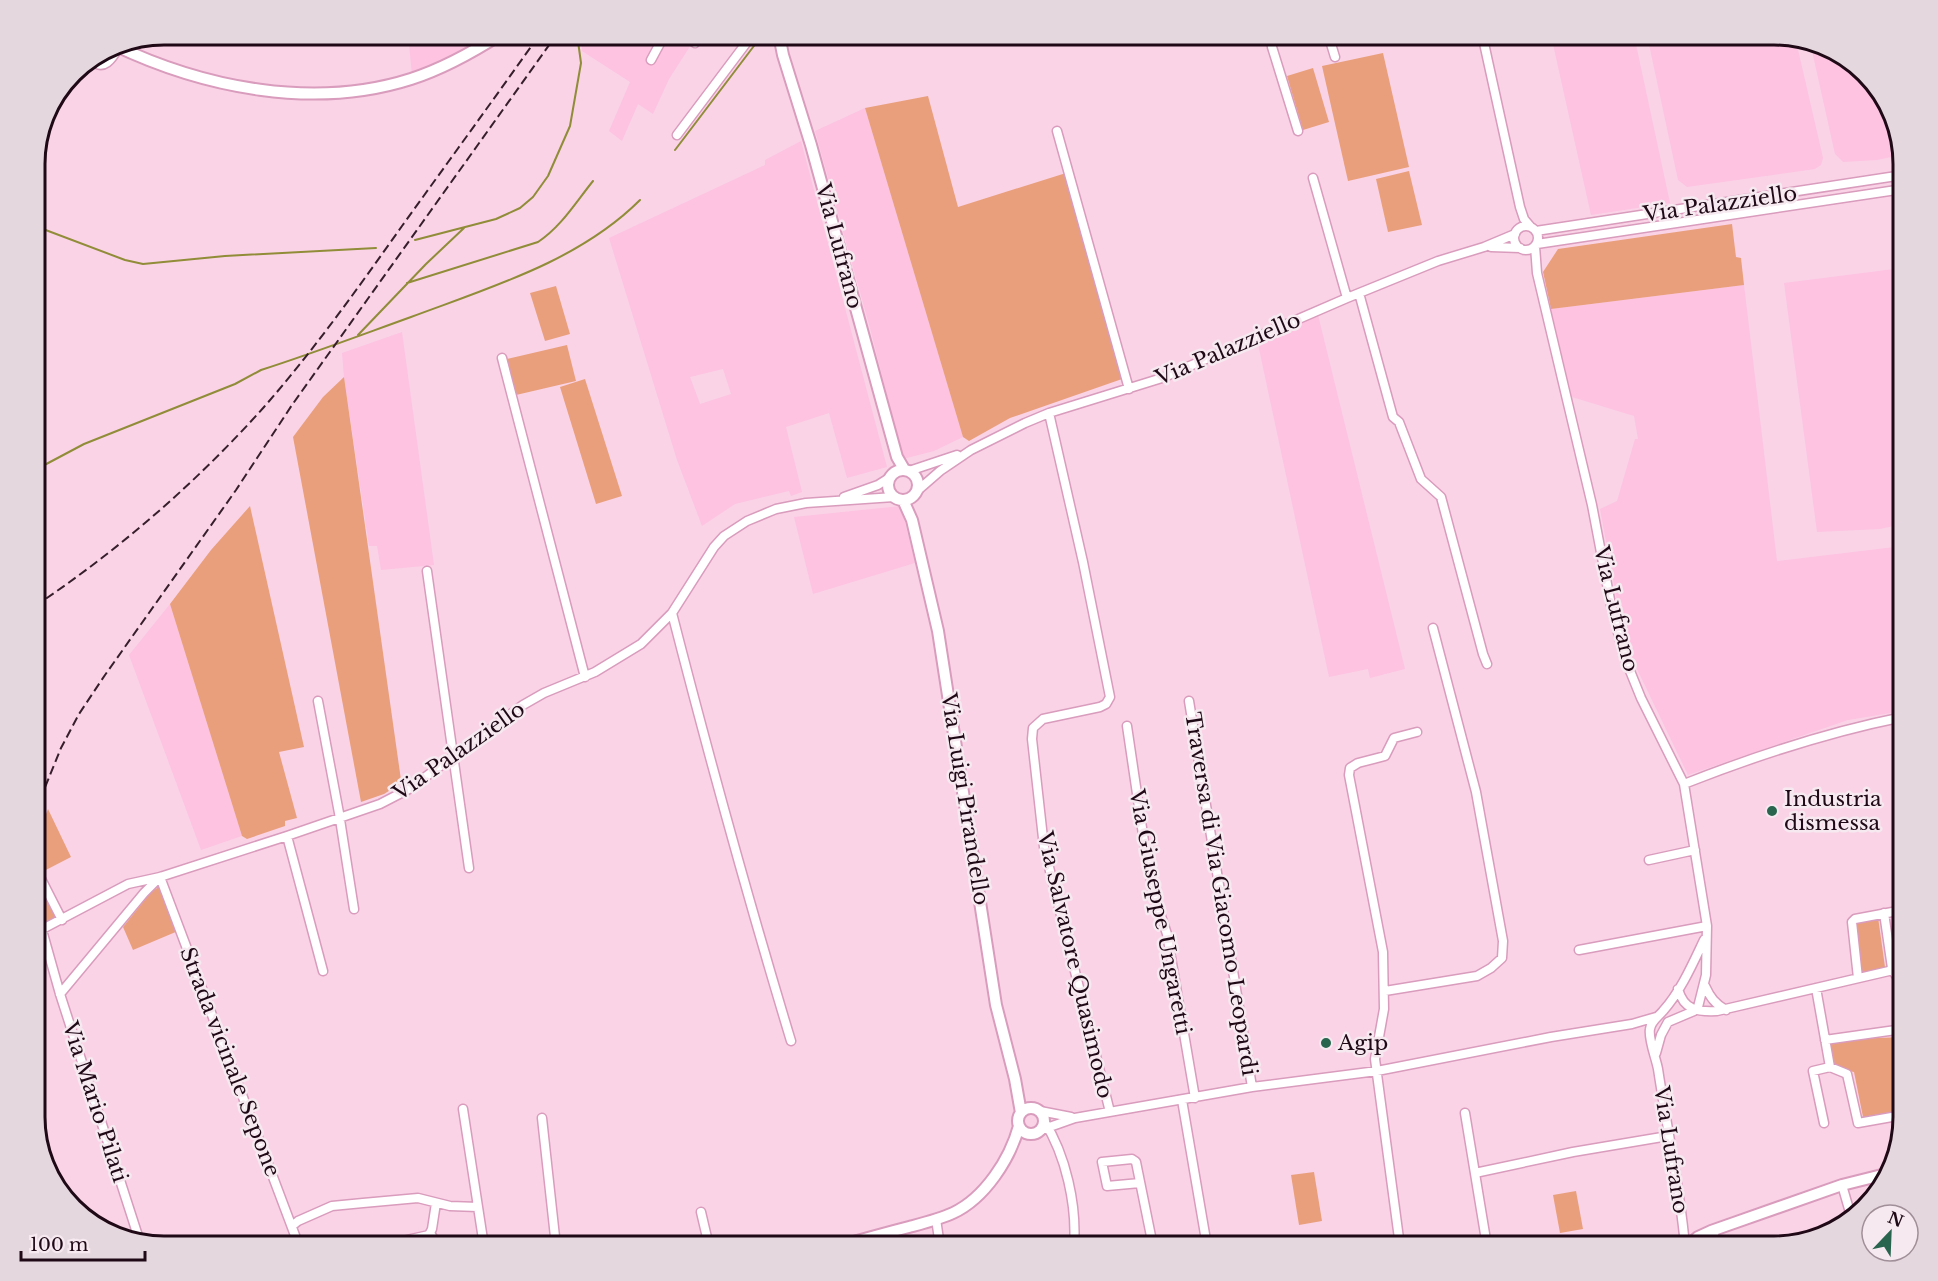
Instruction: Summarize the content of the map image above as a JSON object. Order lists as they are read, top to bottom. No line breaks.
{"streets":{"street":["Via Palazziello","Via Lufrano","Via Luigi Pirandello","Traversa di Via Giacomo Leopardi","Via Giuseppe Ungaretti","Via Salvatore Quasimodo","Strada vicinale Sepone","Via Mario Pilati"]},"crossings":[["Via Palazziello","Via Lufrano"],["Via Palazziello","Via Luigi Pirandello"],["Via Palazziello","Via Salvatore Quasimodo"],["Via Palazziello","Strada vicinale Sepone"],["Via Lufrano","Via Luigi Pirandello"]],"places":["Industria dismessa","Agip"],"scale_bar":"100 m","north":"top right"}
